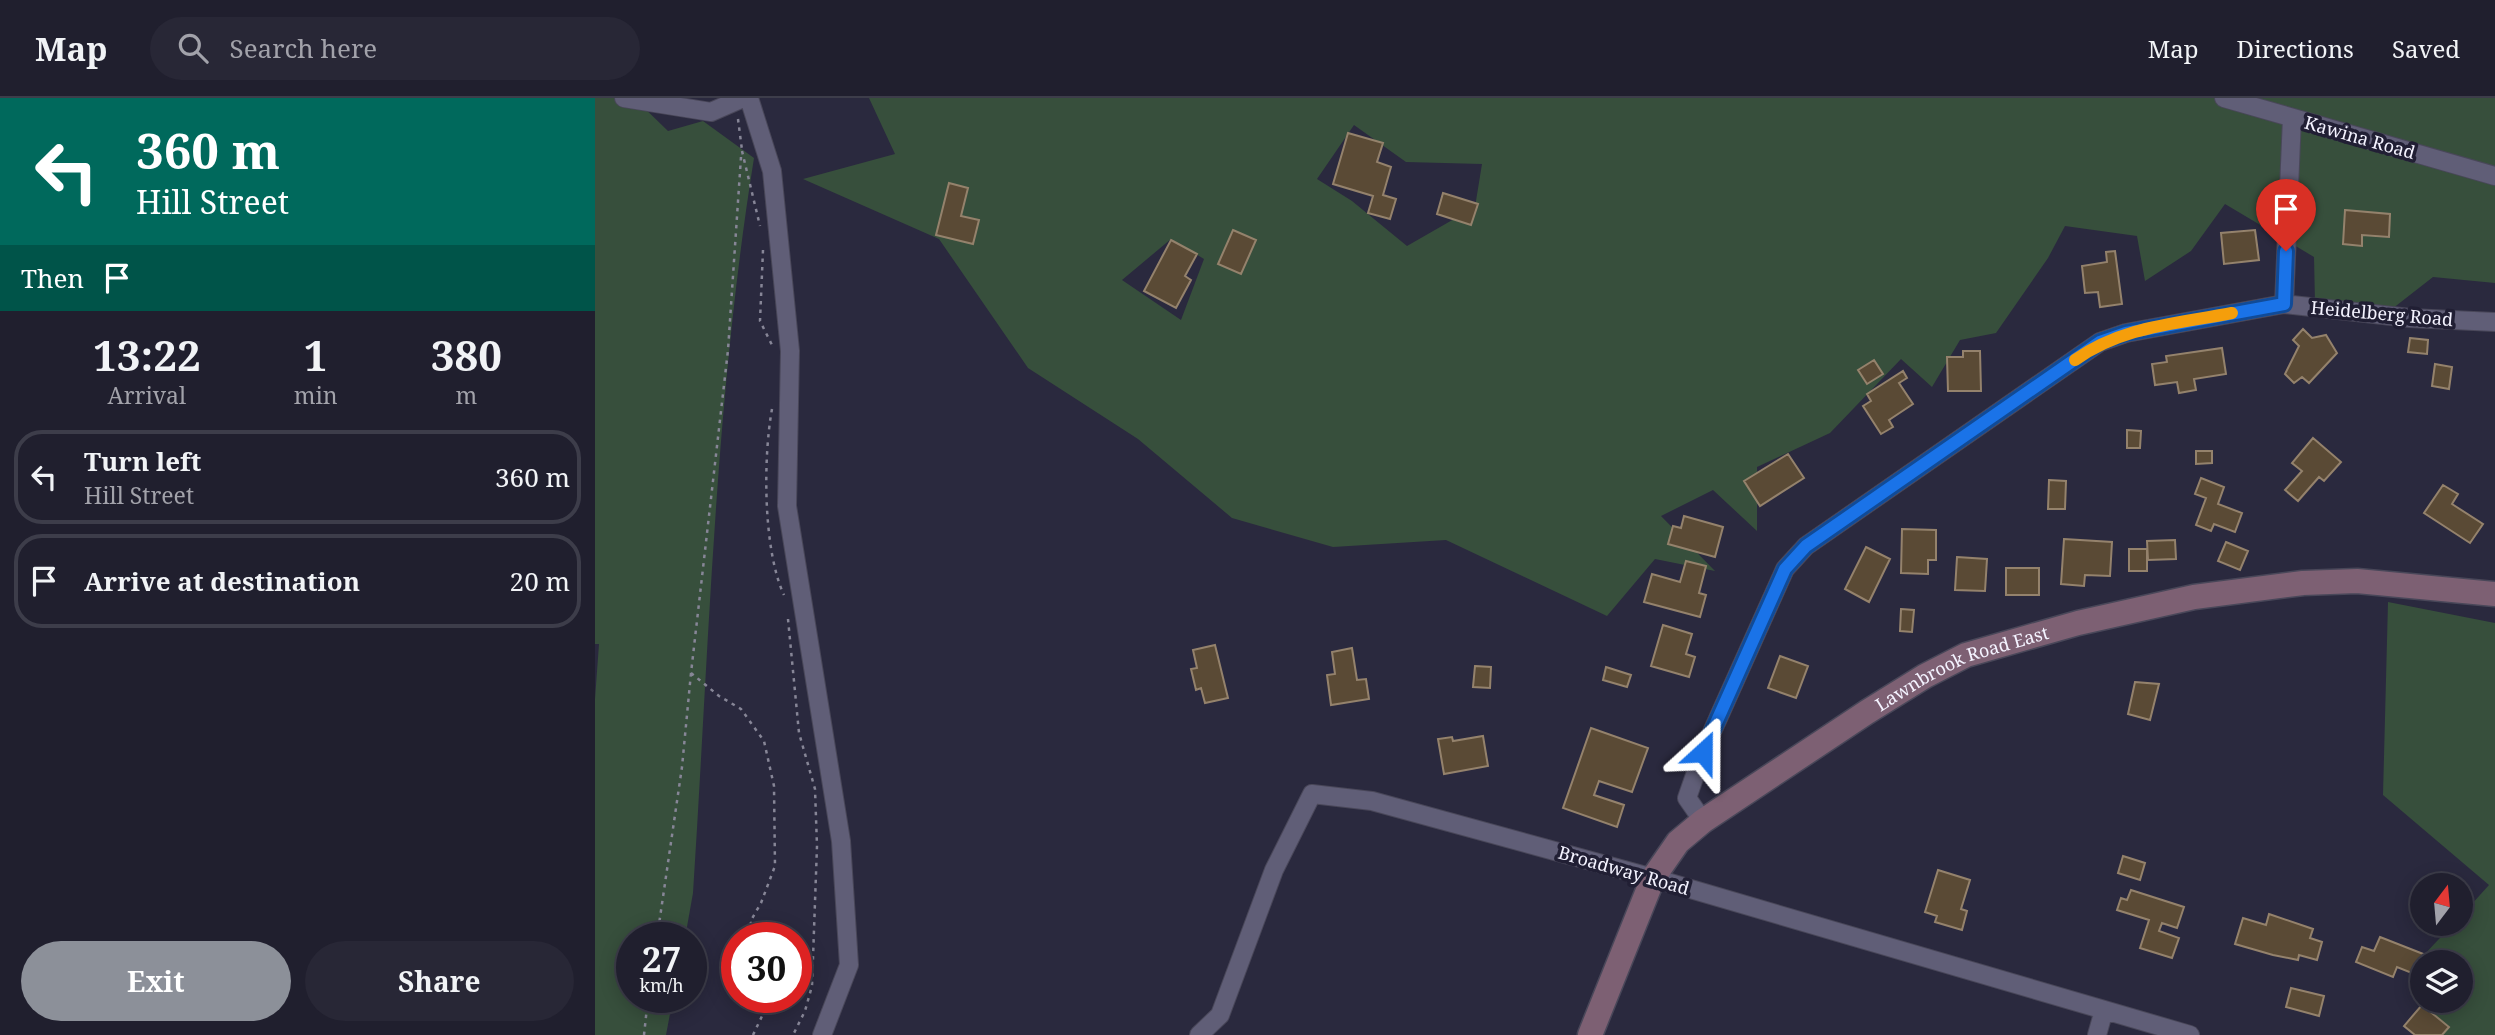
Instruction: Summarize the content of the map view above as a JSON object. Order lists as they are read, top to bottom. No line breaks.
{"streets":{"street":["Kawina Road","Heidelberg Road","Lawnbrook Road East","Broadway Road"]},"crossings":[["Heidelberg Road","Lawnbrook Road East"],["Lawnbrook Road East","Broadway Road"]],"north":"top","page":{"header":"Map","search":"Search here","nav":["Map","Directions","Saved"],"turn":["360 m","Hill Street"],"then":"Then","eta":["13:22","Arrival","1","min","380","m"],"list":[{"name":"Turn left","note":"Hill Street","value":"360 m"},{"name":"Arrive at destination","value":"20 m"}],"speed":"27 km/h","limit":"30","buttons":["Exit","Share"]}}
